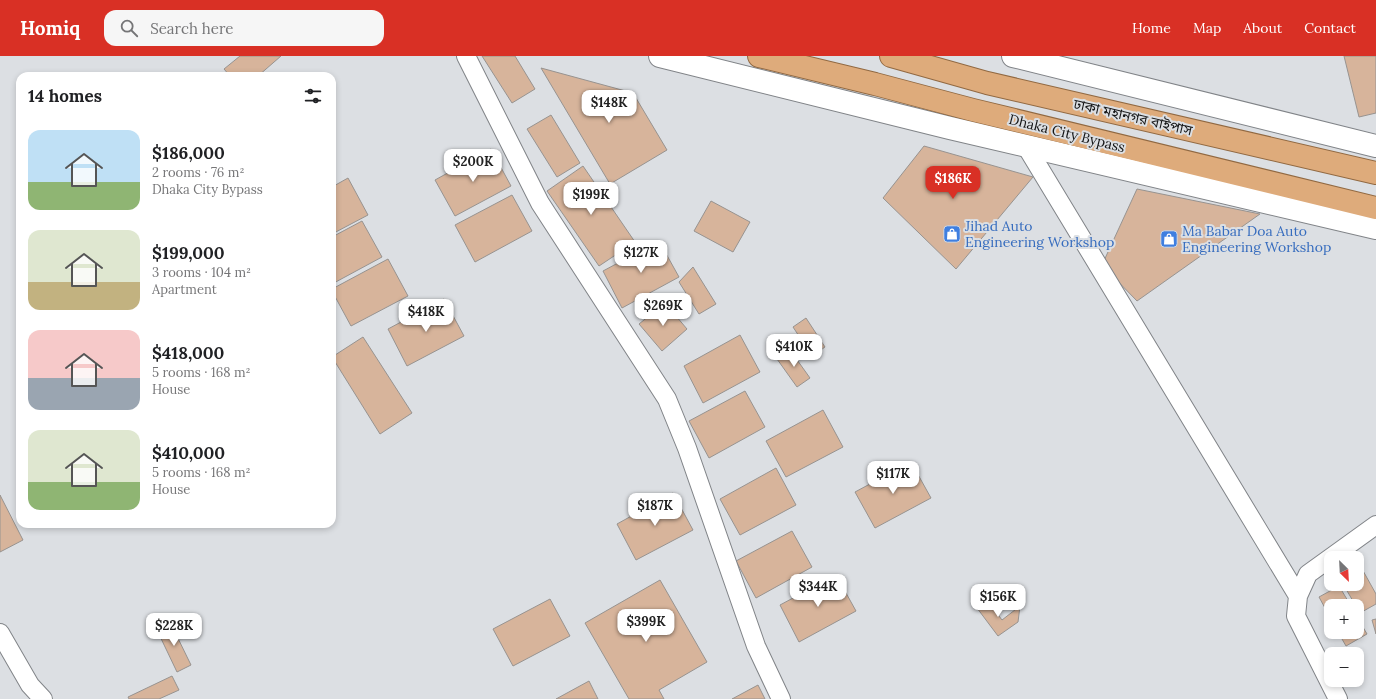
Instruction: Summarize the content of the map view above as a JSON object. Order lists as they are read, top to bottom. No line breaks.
{"streets":{"highway":["ঢাকা মহানগর বাইপাস","Dhaka City Bypass"]},"places":{"shop":["Jihad Auto Engineering Workshop","Ma Babar Doa Auto Engineering Workshop"]},"north":"bottom right","page":{"header":"Homiq","search":"Search here","nav":["Home","Map","About","Contact"],"heading":"14 homes","price":["$148K","$200K","$186K","$199K","$127K","$269K","$418K","$410K","$117K","$187K","$344K","$156K","$399K","$228K"],"list":[{"name":"$186,000","note":"2 rooms · 76 m² · Dhaka City Bypass"},{"name":"$199,000","note":"3 rooms · 104 m² · Apartment"},{"name":"$418,000","note":"5 rooms · 168 m² · House"},{"name":"$410,000","note":"5 rooms · 168 m² · House"}],"map_buttons":["+","−"]}}
